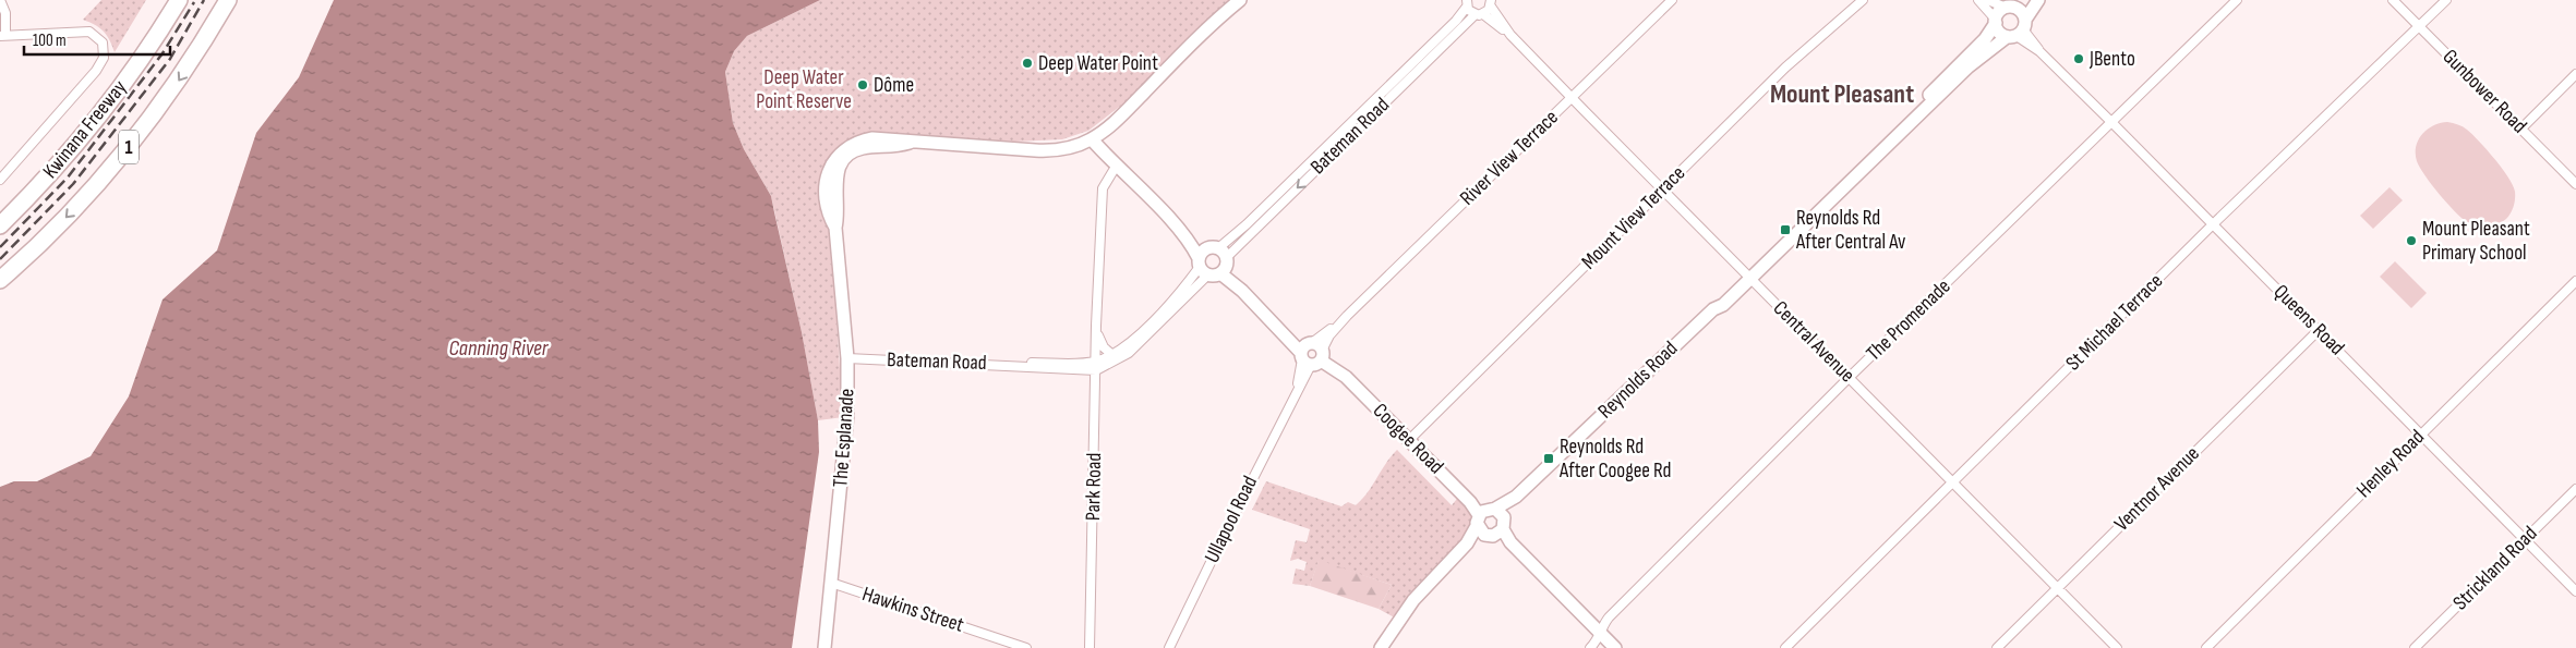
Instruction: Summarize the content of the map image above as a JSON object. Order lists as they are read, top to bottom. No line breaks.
{"streets":{"highway":["Kwinana Freeway","1"],"street":["Gunbower Road","Bateman Road","River View Terrace","Mount View Terrace","The Promenade","Queens Road","St Michael Terrace","Central Avenue","Reynolds Road","The Esplanade","Coogee Road","Henley Road","Park Road","Ventnor Avenue","Ullapool Road","Strickland Road","Hawkins Street"]},"crossings":[["Gunbower Road","St Michael Terrace"],["Bateman Road","Central Avenue"],["Bateman Road","The Esplanade"],["Bateman Road","Coogee Road"],["Bateman Road","Park Road"],["River View Terrace","Central Avenue"],["River View Terrace","Coogee Road"],["River View Terrace","Ullapool Road"],["Mount View Terrace","Central Avenue"],["Mount View Terrace","Coogee Road"],["The Promenade","Queens Road"],["The Promenade","Central Avenue"],["Queens Road","St Michael Terrace"],["Queens Road","Reynolds Road"],["Queens Road","Henley Road"],["Queens Road","Ventnor Avenue"],["Queens Road","Strickland Road"],["St Michael Terrace","Central Avenue"],["Central Avenue","Reynolds Road"],["Central Avenue","Ventnor Avenue"],["Reynolds Road","Coogee Road"],["The Esplanade","Coogee Road"],["The Esplanade","Hawkins Street"],["Coogee Road","Park Road"],["Coogee Road","Ullapool Road"]],"districts":["Mount Pleasant"],"water":["Canning River"],"parks":["Deep Water Point Reserve"],"places":{"other":["JBento","Deep Water Point","Dôme","Mount Pleasant Primary School"],"transit":["Reynolds Rd After Central Av","Reynolds Rd After Coogee Rd"]},"scale_bar":"100 m"}
